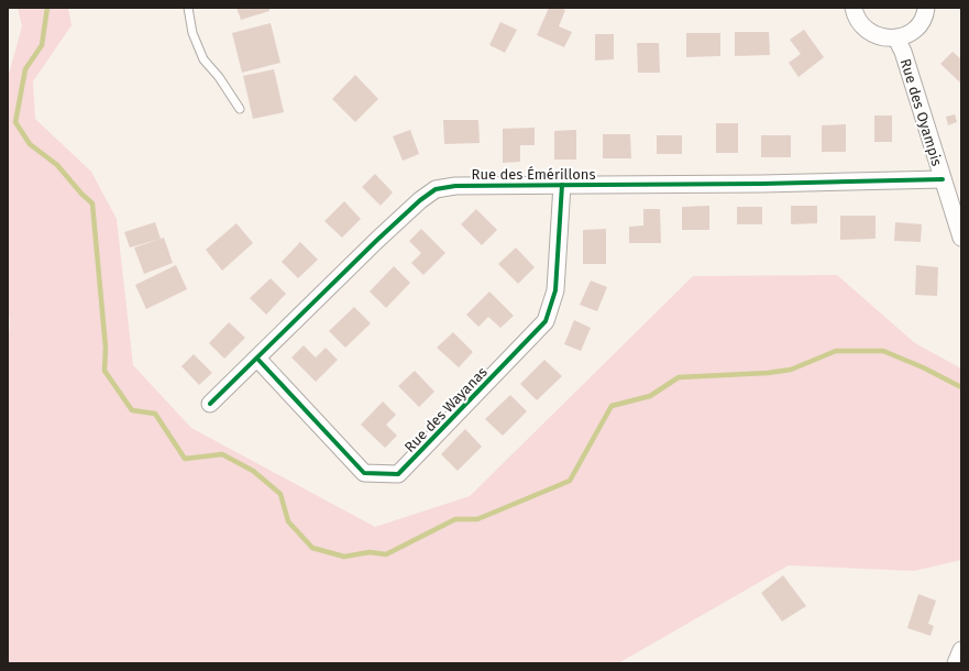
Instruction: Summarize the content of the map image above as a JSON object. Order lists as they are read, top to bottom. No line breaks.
{"streets":{"street":["Rue des Oyampis","Rue des Émérillons","Rue des Wayanas"]},"crossings":[["Rue des Oyampis","Rue des Émérillons"],["Rue des Émérillons","Rue des Wayanas"]]}
